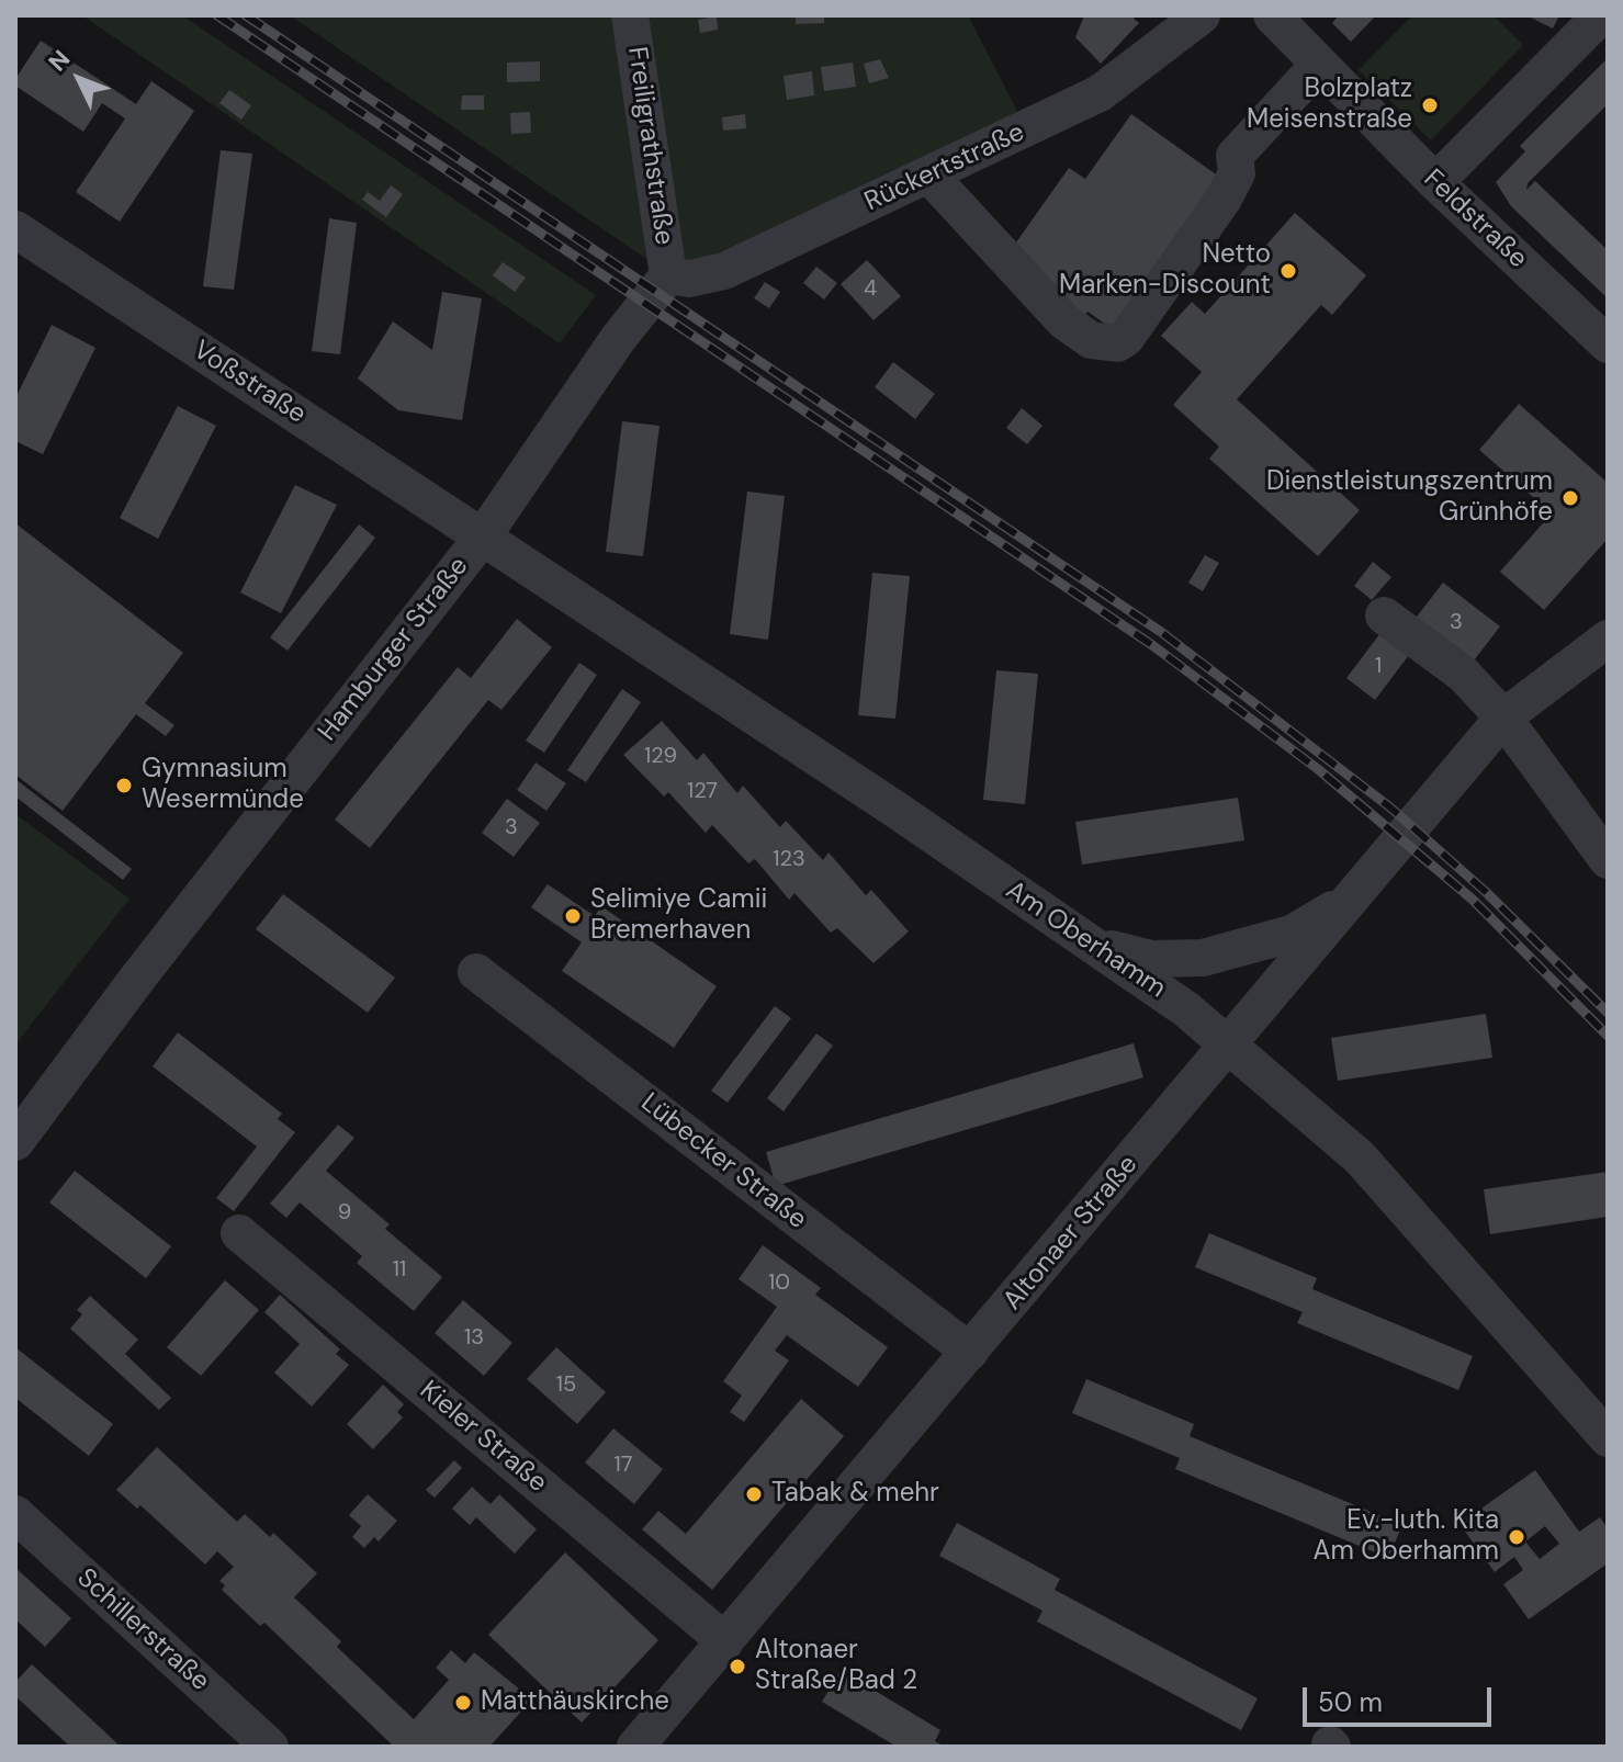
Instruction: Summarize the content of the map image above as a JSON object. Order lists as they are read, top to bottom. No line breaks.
{"streets":{"street":["Freiligrathstraße","Rückertstraße","Feldstraße","Voßstraße","Hamburger Straße","Am Oberhamm","Lübecker Straße","Altonaer Straße","Kieler Straße","Schillerstraße"]},"crossings":[["Freiligrathstraße","Rückertstraße"],["Freiligrathstraße","Hamburger Straße"],["Rückertstraße","Hamburger Straße"],["Voßstraße","Hamburger Straße"],["Voßstraße","Am Oberhamm"],["Hamburger Straße","Am Oberhamm"],["Am Oberhamm","Altonaer Straße"],["Lübecker Straße","Altonaer Straße"],["Altonaer Straße","Kieler Straße"]],"places":["Bolzplatz Meisenstraße","Netto Marken-Discount","Dienstleistungszentrum Grünhöfe","Gymnasium Wesermünde","Selimiye Camii Bremerhaven","Tabak & mehr","Ev.-luth. Kita Am Oberhamm","Altonaer Straße/Bad 2","Matthäuskirche"],"house_numbers":["4","3","1","129","127","3","123","9","11","10","13","15","17"],"scale_bar":"50 m","north":"top left"}
